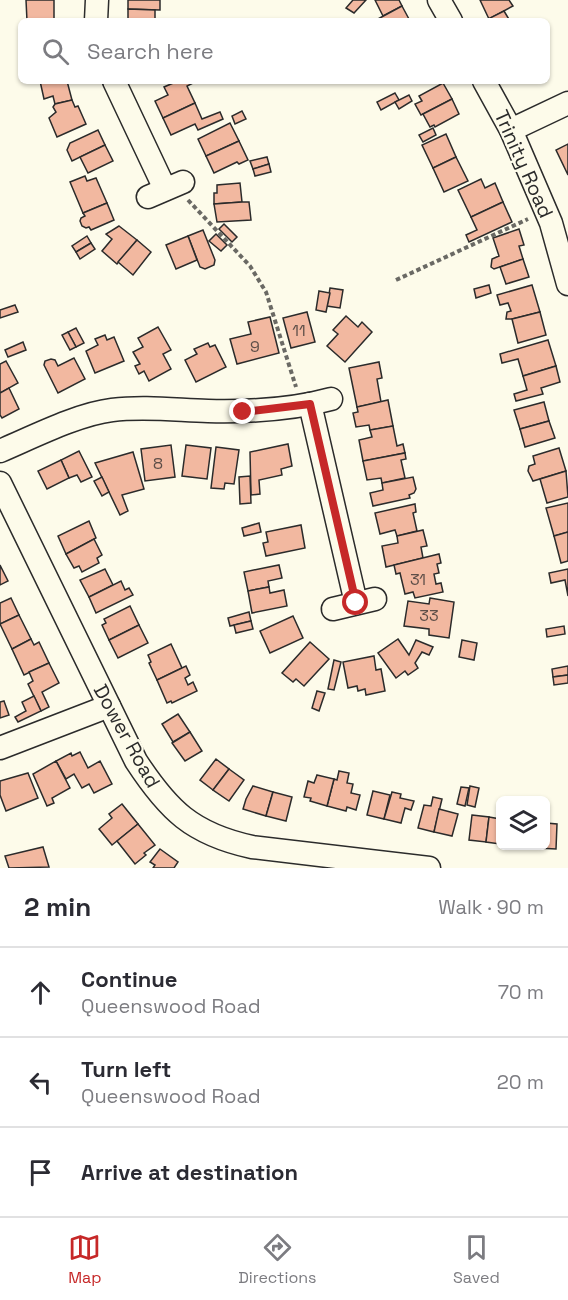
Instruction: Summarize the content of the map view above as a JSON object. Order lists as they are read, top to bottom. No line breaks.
{"streets":{"street":["Trinity Road","Dower Road"]},"house_numbers":["11","9","8","31","33"],"page":{"search":"Search here","heading":["2 min","Walk · 90 m"],"list":[["Continue","Queenswood Road","70 m"],["Turn left","Queenswood Road","20 m"],"Arrive at destination"],"nav":["Map","Directions","Saved"]}}
